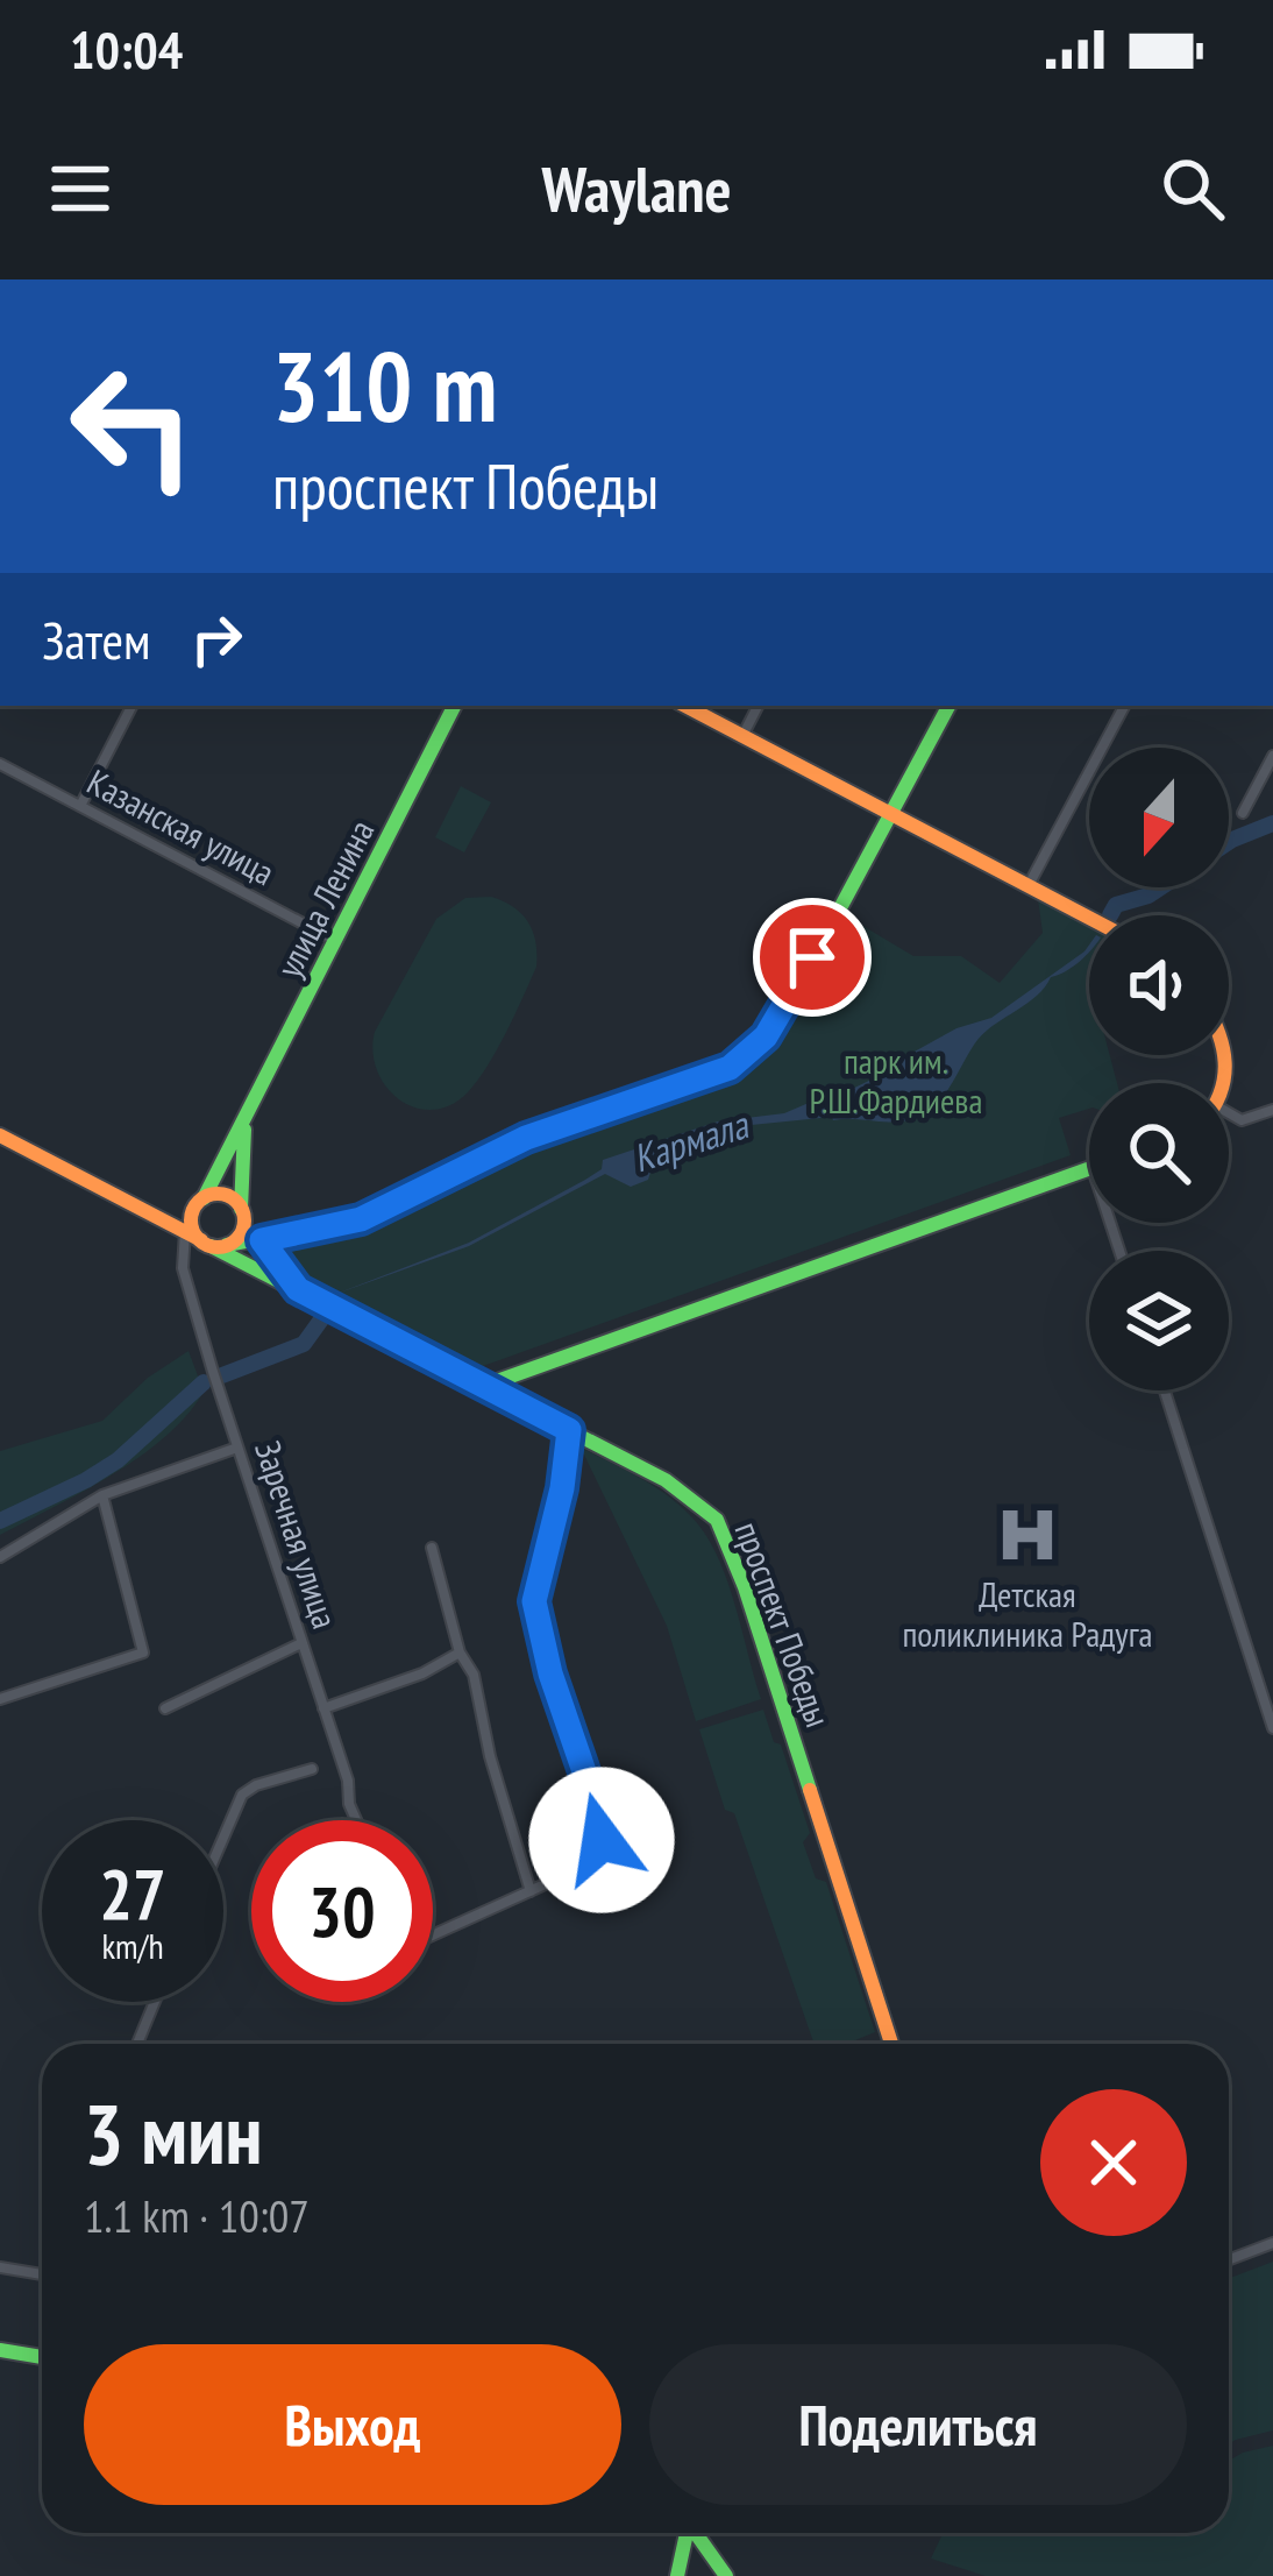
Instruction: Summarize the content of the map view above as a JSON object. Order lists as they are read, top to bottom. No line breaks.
{"streets":{"main road":["улица Ленина","проспект Победы"],"street":["Казанская улица","Заречная улица"]},"crossings":[["Казанская улица","улица Ленина"],["улица Ленина","Заречная улица"],["улица Ленина","проспект Победы"],["Заречная улица","проспект Победы"]],"water":["Кармала"],"parks":["парк им. Р.Ш.Фардиева"],"places":{"hospital":["Детская поликлиника Радуга"]},"north":"bottom","page":{"status":"10:04","header":"Waylane","turn":["310 m","проспект Победы"],"then":"Затем","speed":"27 km/h","limit":"30","heading":["3 мин","1.1 km · 10:07"],"buttons":["Выход","Поделиться"]}}
